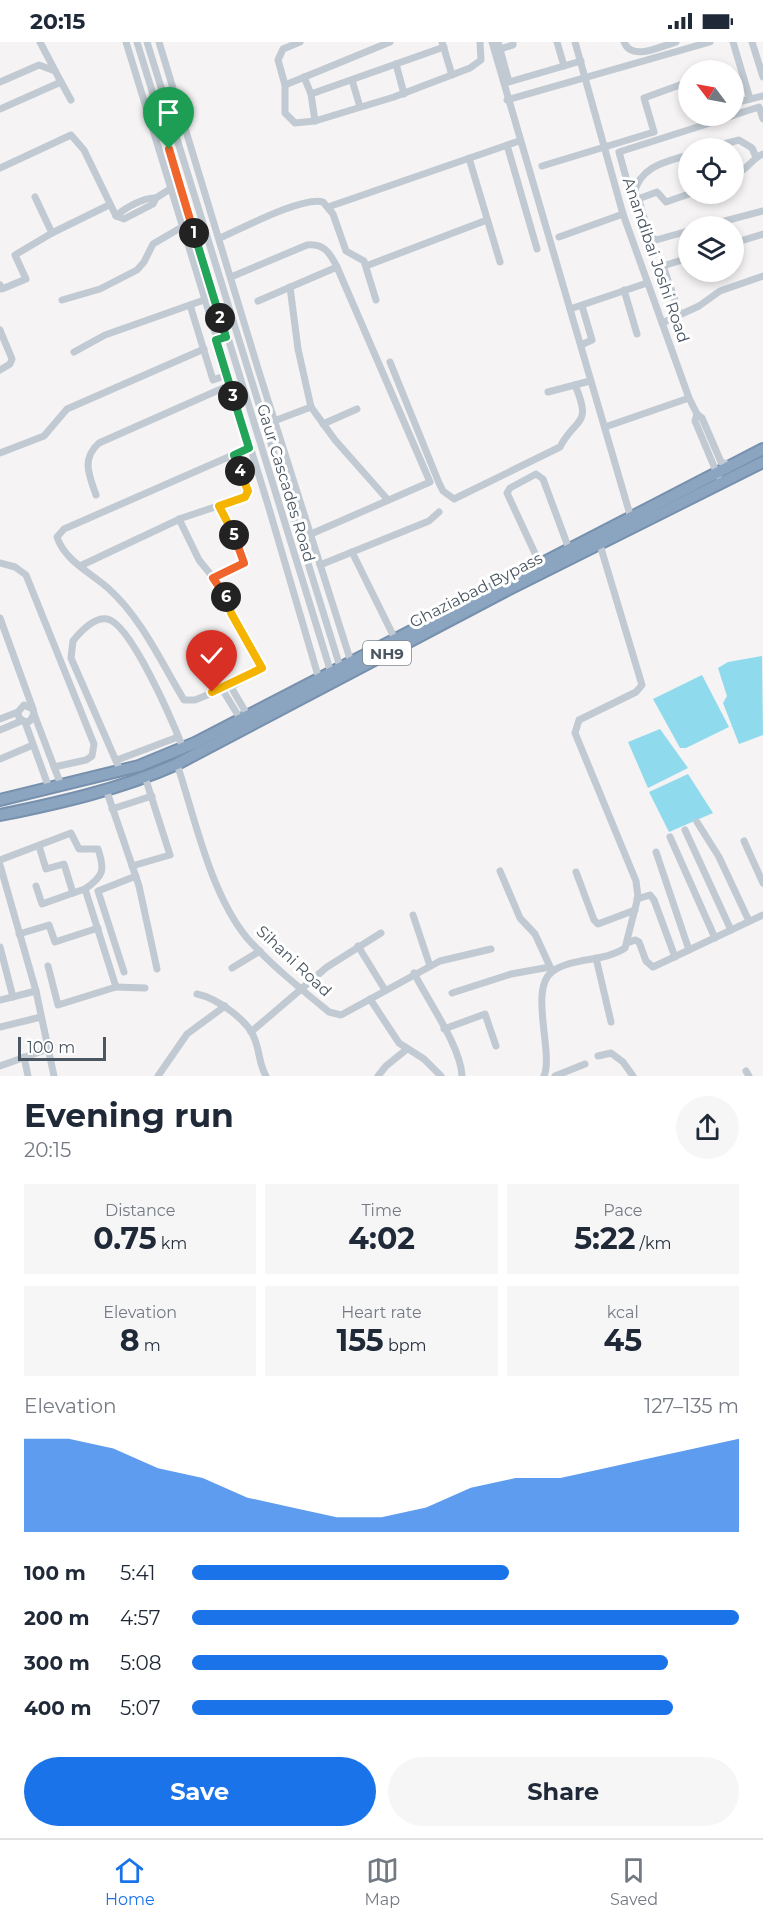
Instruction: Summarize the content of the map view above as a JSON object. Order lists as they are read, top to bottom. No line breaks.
{"streets":{"highway":["Ghaziabad Bypass","NH9"],"street":["Anandibai Joshi Road","Gaur Cascades Road","Sihani Road"]},"crossings":[["Anandibai Joshi Road","Ghaziabad Bypass"],["Gaur Cascades Road","Ghaziabad Bypass"],["Ghaziabad Bypass","Sihani Road"]],"scale_bar":"100 m","north":"top left","page":{"status":"20:15","pins":["1","2","3","4","5","6"],"scale":"100 m","heading":["Evening run","20:15"],"stats":[["Distance","0.75 km"],["Time","4:02"],["Pace","5:22 /km"],["Elevation","8 m"],["Heart rate","155 bpm"],["kcal","45"]],"chart":["Elevation","127–135 m"],"list":[{"name":"100 m","note":"5:41"},{"name":"200 m","note":"4:57"},{"name":"300 m","note":"5:08"},{"name":"400 m","note":"5:07"}],"buttons":["Save","Share"],"tabs":["Home","Map","Saved"]}}
